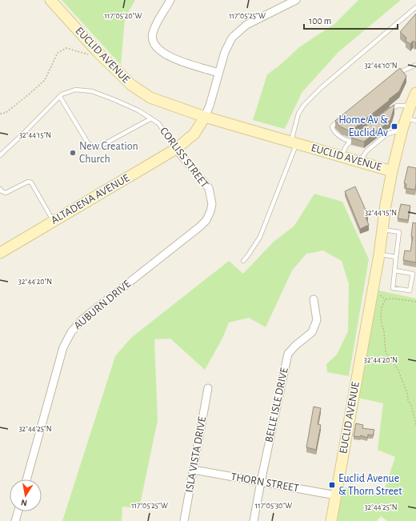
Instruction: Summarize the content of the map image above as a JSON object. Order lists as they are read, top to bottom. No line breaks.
{"streets":{"main road":["EUCLID AVENUE","ALTADENA AVENUE"],"street":["CORLISS STREET","AUBURN DRIVE","BELLE ISLE DRIVE","ISLA VISTA DRIVE","THORN STREET"]},"crossings":[["EUCLID AVENUE","ALTADENA AVENUE"],["EUCLID AVENUE","THORN STREET"],["CORLISS STREET","ALTADENA AVENUE"],["CORLISS STREET","AUBURN DRIVE"],["BELLE ISLE DRIVE","THORN STREET"],["ISLA VISTA DRIVE","THORN STREET"]],"places":{"transit":["Home Av & Euclid Av","Euclid Avenue & Thorn Street"],"other":["New Creation Church"]},"scale_bar":"100 m","north":"bottom","coordinates":["117°05'20\"W","117°05'25\"W","32°44'10\"N","32°44'15\"N","32°44'20\"N","32°44'25\"N","117°05'30\"W"]}
